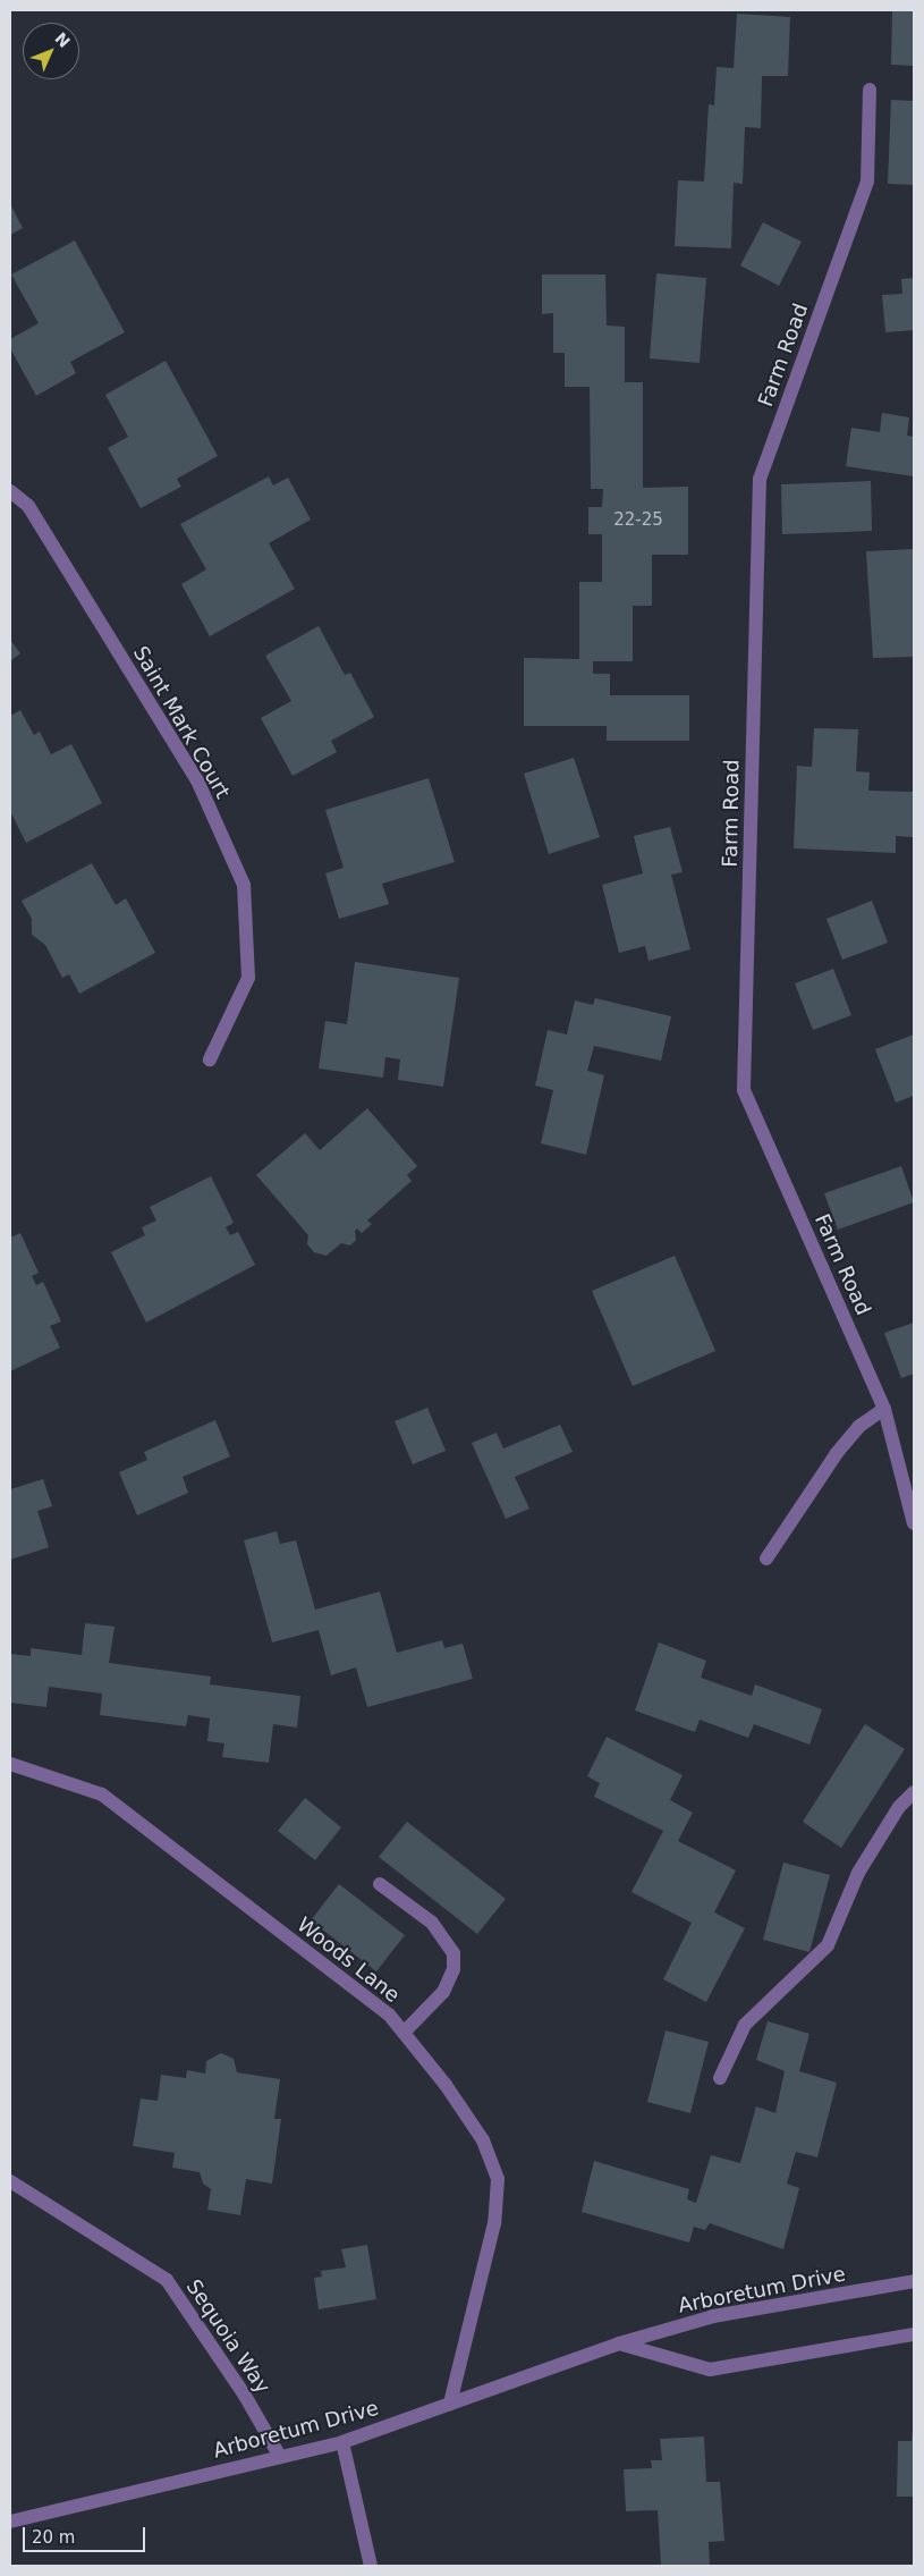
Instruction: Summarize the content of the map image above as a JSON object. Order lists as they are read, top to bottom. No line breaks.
{"streets":{"street":["Farm Road","Saint Mark Court","Woods Lane","Arboretum Drive","Sequoia Way"]},"crossings":[["Woods Lane","Arboretum Drive"],["Arboretum Drive","Sequoia Way"]],"house_numbers":["22-25"],"scale_bar":"20 m","north":"top right"}
